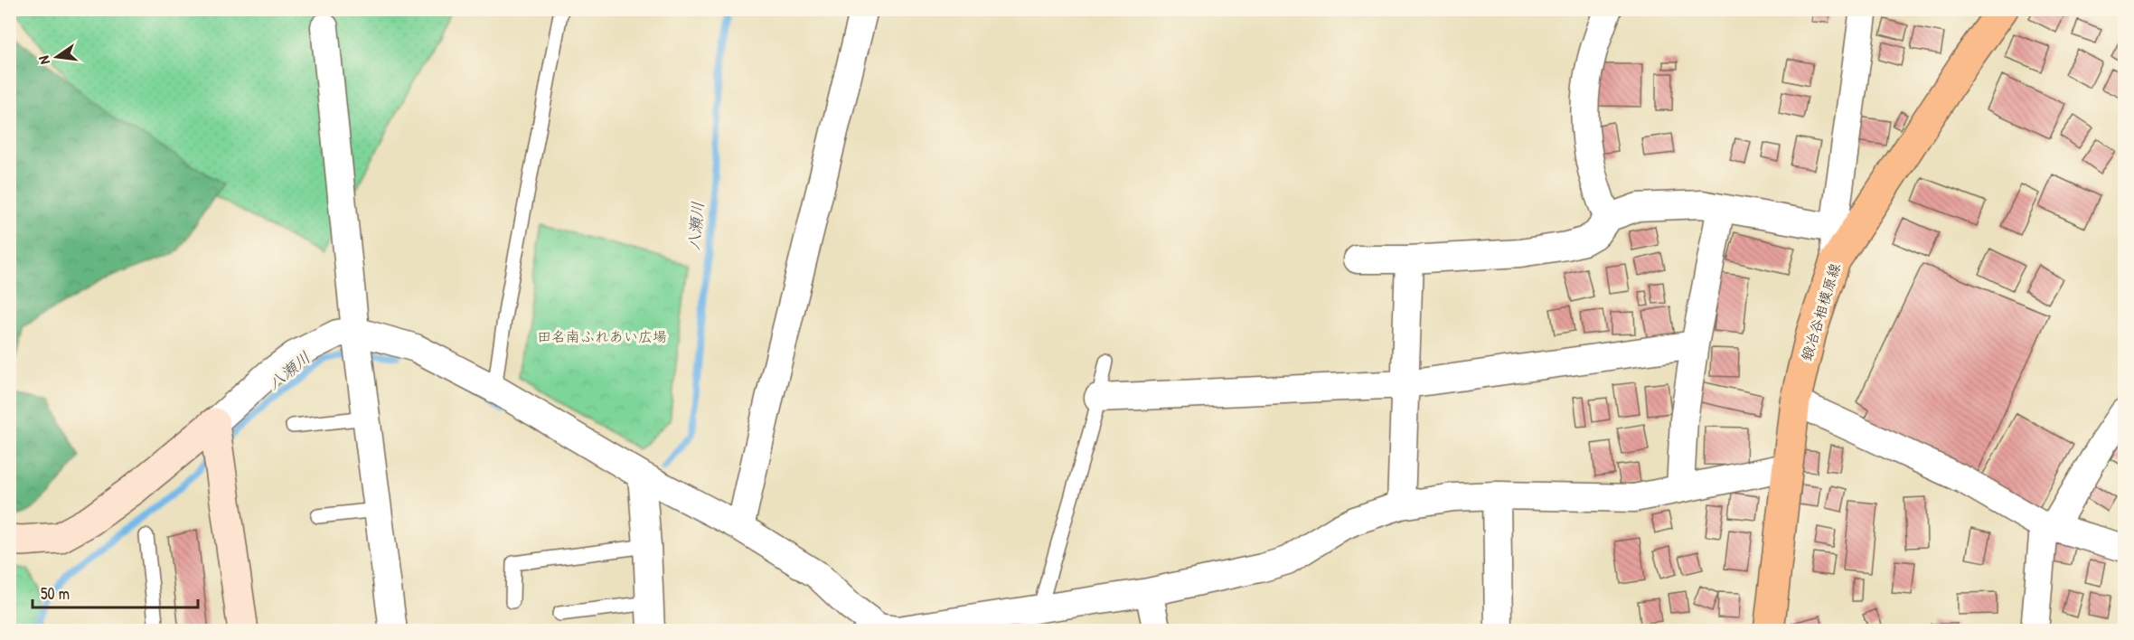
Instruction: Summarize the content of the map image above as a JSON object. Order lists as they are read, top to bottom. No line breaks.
{"streets":{"main road":["鍛冶谷相模原線"]},"water":["八瀬川"],"parks":["田名南ふれあい広場"],"scale_bar":"50 m","north":"left"}
